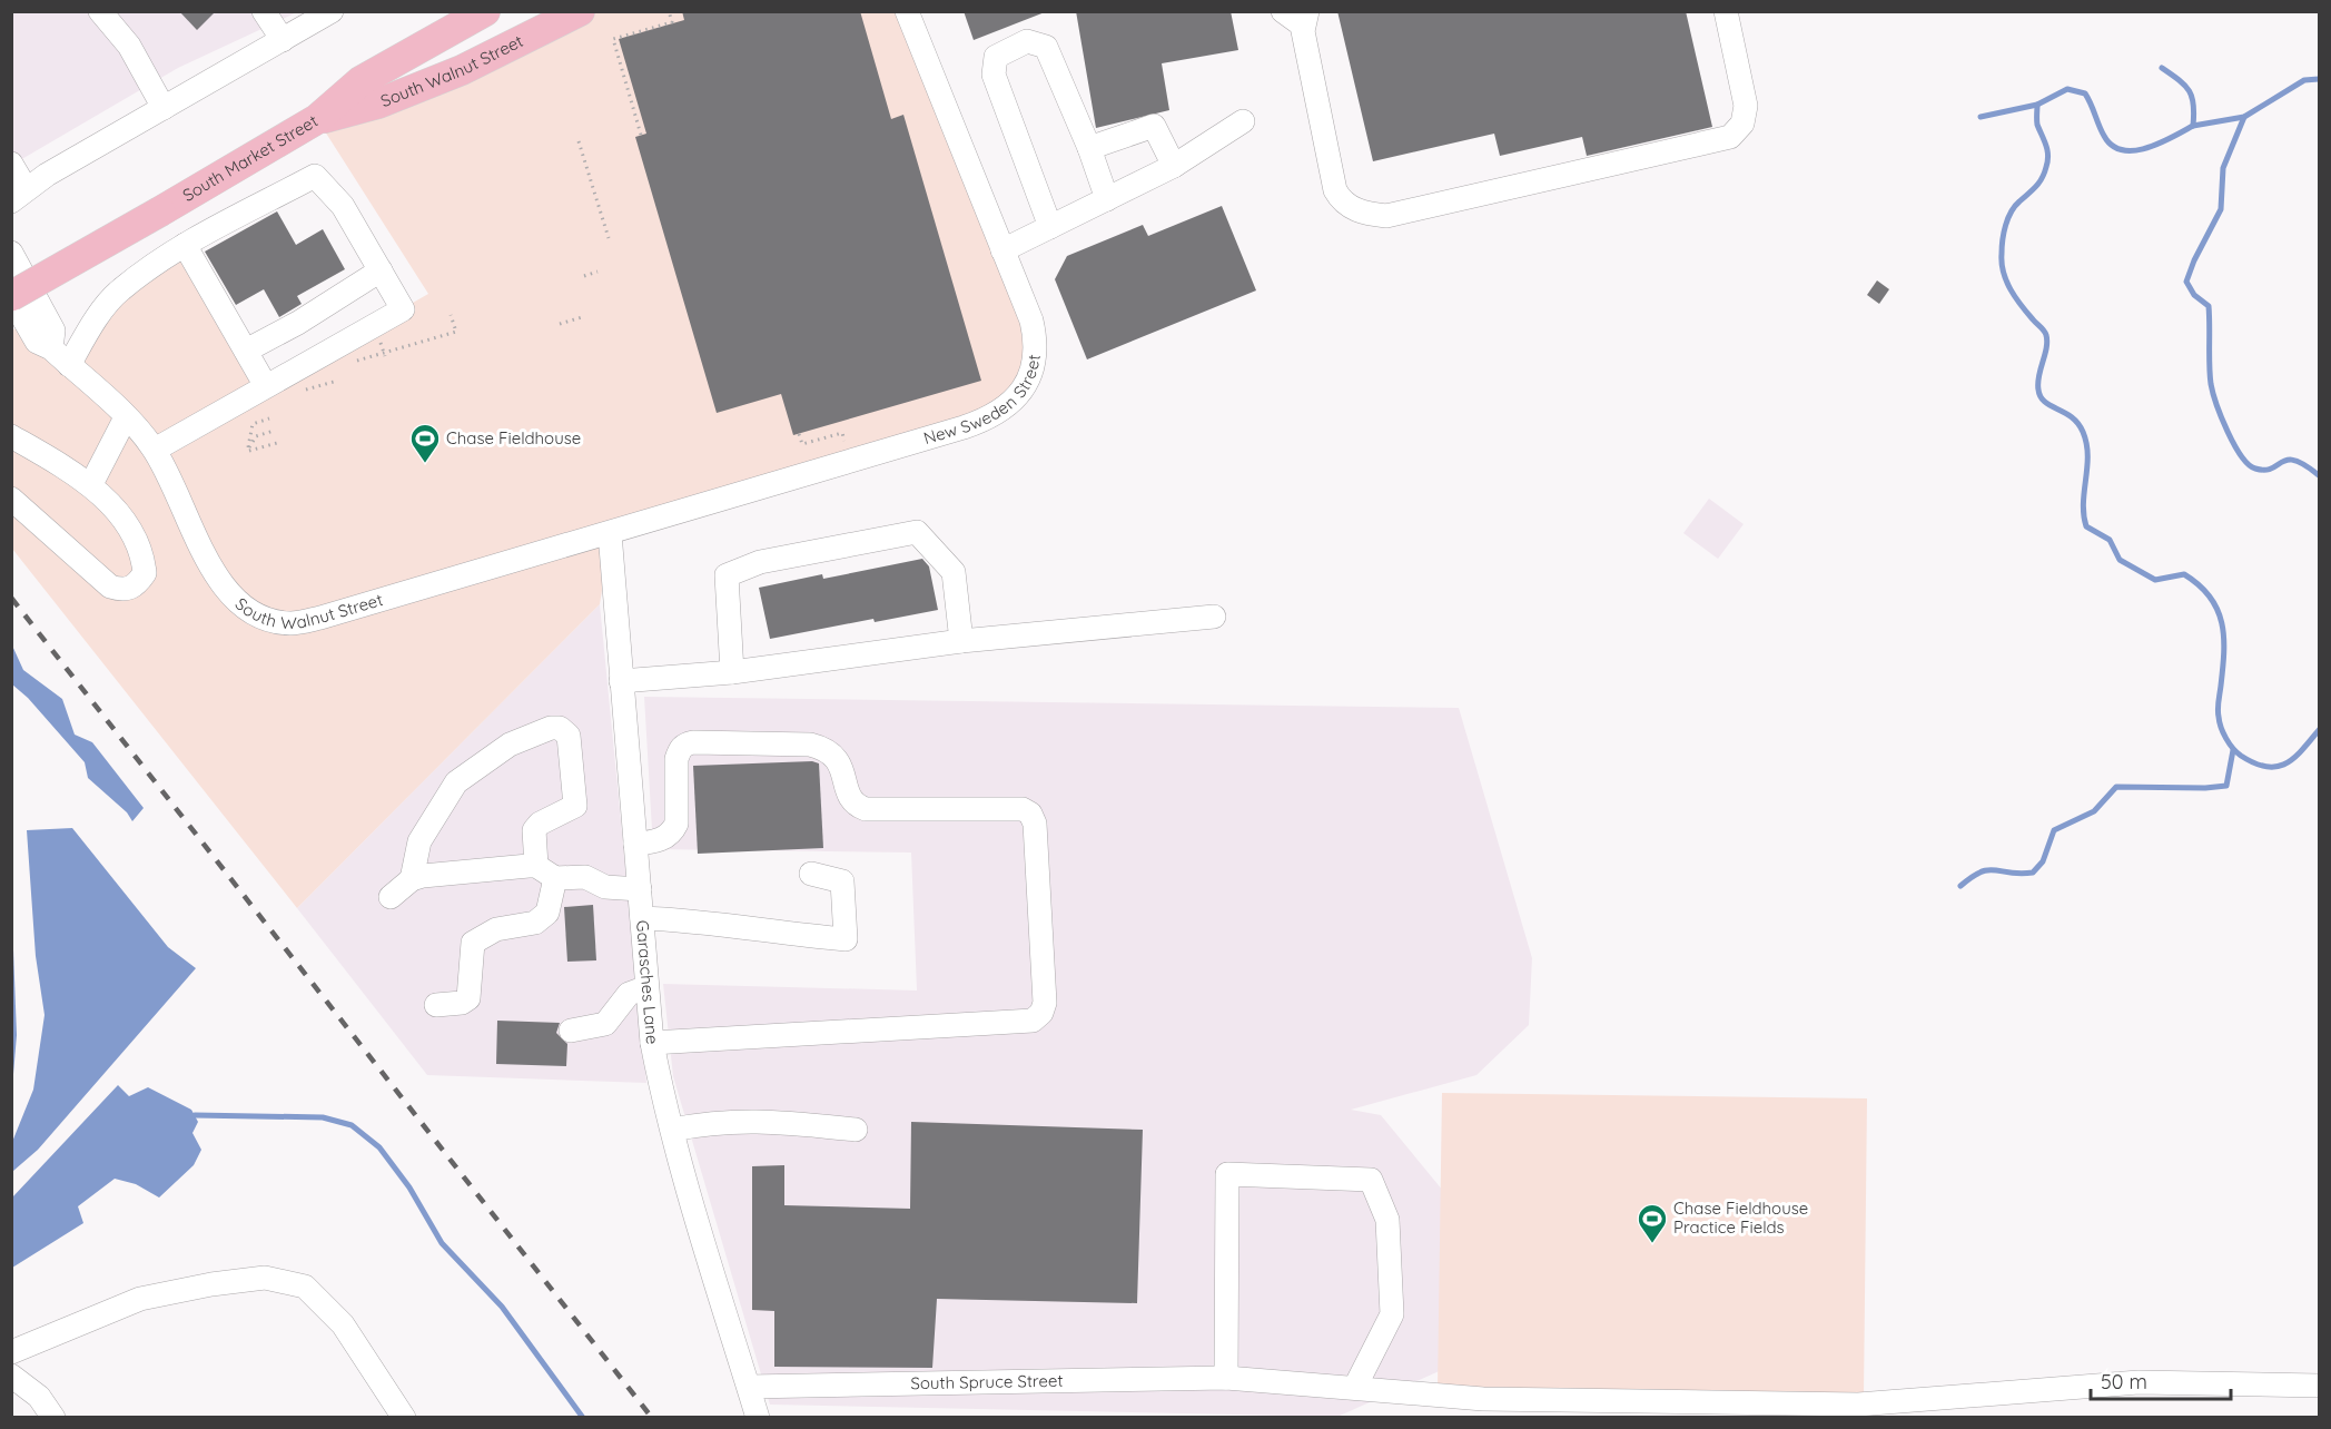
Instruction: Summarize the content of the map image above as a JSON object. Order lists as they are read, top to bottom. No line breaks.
{"streets":{"main road":["South Walnut Street","South Market Street"],"street":["New Sweden Street","Garasches Lane","South Spruce Street"]},"crossings":[["South Walnut Street","South Market Street"],["South Walnut Street","New Sweden Street"],["South Walnut Street","Garasches Lane"],["New Sweden Street","Garasches Lane"],["Garasches Lane","South Spruce Street"]],"places":{"sports":["Chase Fieldhouse","Chase Fieldhouse Practice Fields"]},"scale_bar":"50 m"}
